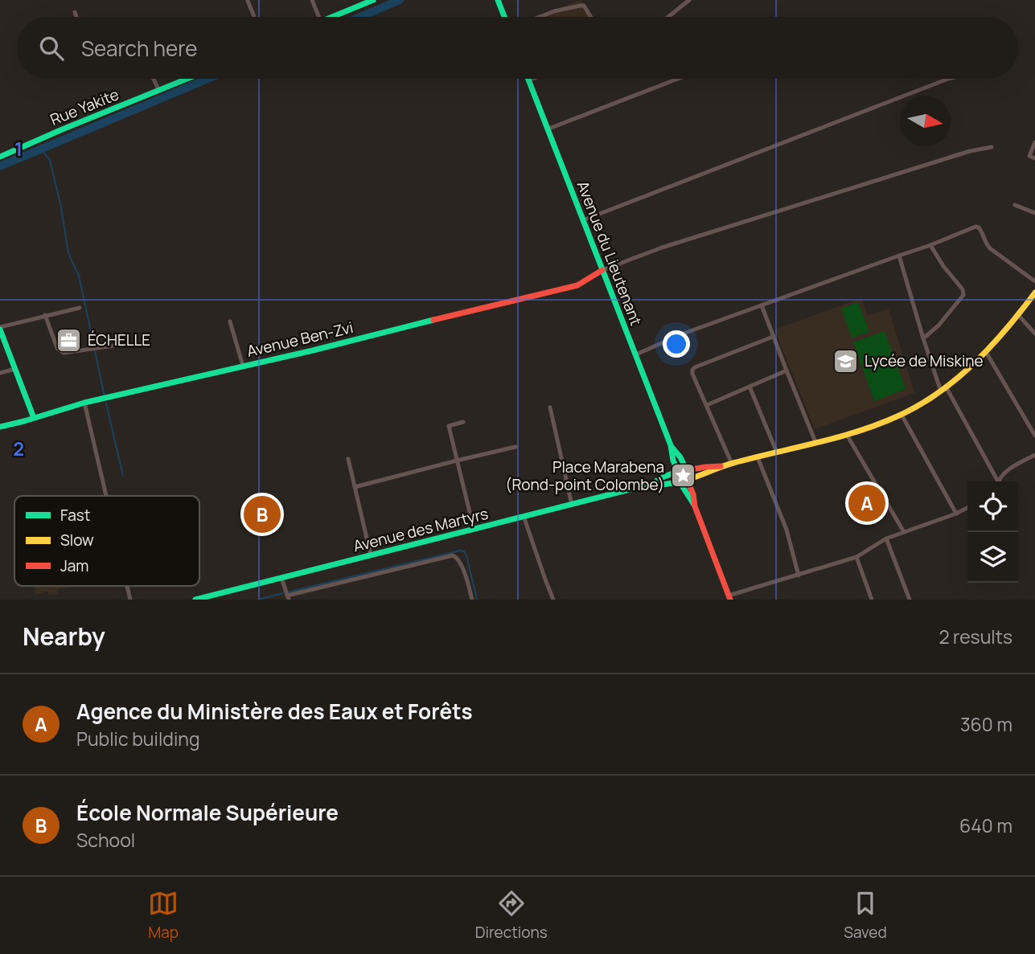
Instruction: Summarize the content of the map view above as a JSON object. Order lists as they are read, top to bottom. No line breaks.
{"streets":{"main road":["Rue Yakite","Avenue du Lieutenant","Avenue Ben-Zvi","Avenue des Martyrs"]},"crossings":[["Avenue du Lieutenant","Avenue Ben-Zvi"],["Avenue du Lieutenant","Avenue des Martyrs"]],"places":{"office":["ÉCHELLE"],"school or university":["Lycée de Miskine"],"place":["Place Marabena (Rond-point Colombe)"]},"legend":["Fast","Slow","Jam"],"north":"right","page":{"search":"Search here","pins":["A","B"],"heading":["Nearby","2 results"],"list":[{"mark":"A","name":"Agence du Ministère des Eaux et Forêts","note":"Public building","value":"360 m"},{"mark":"B","name":"École Normale Supérieure","note":"School","value":"640 m"}],"nav":["Map","Directions","Saved"]},"grid":{"rows":["1","2"]}}
